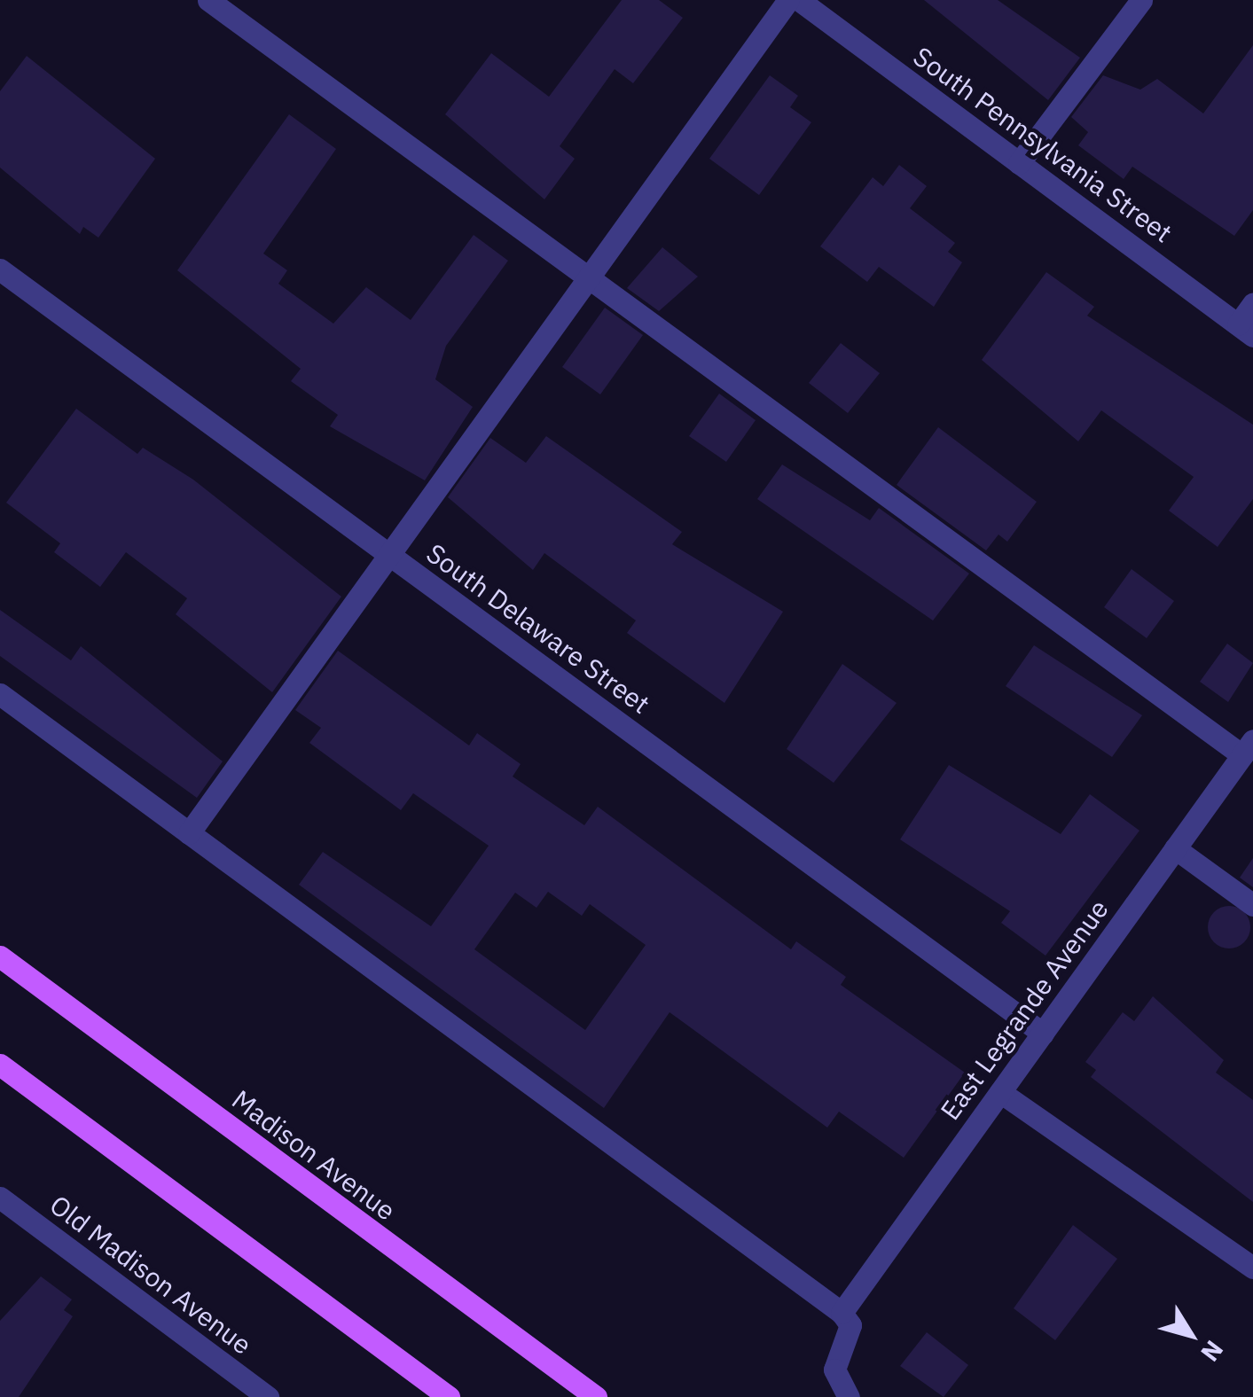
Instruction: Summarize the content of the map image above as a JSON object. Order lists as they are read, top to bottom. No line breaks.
{"streets":{"main road":["Madison Avenue"],"street":["South Pennsylvania Street","South Delaware Street","East Legrande Avenue","Old Madison Avenue"]},"crossings":[["South Delaware Street","East Legrande Avenue"]],"north":"bottom right"}
